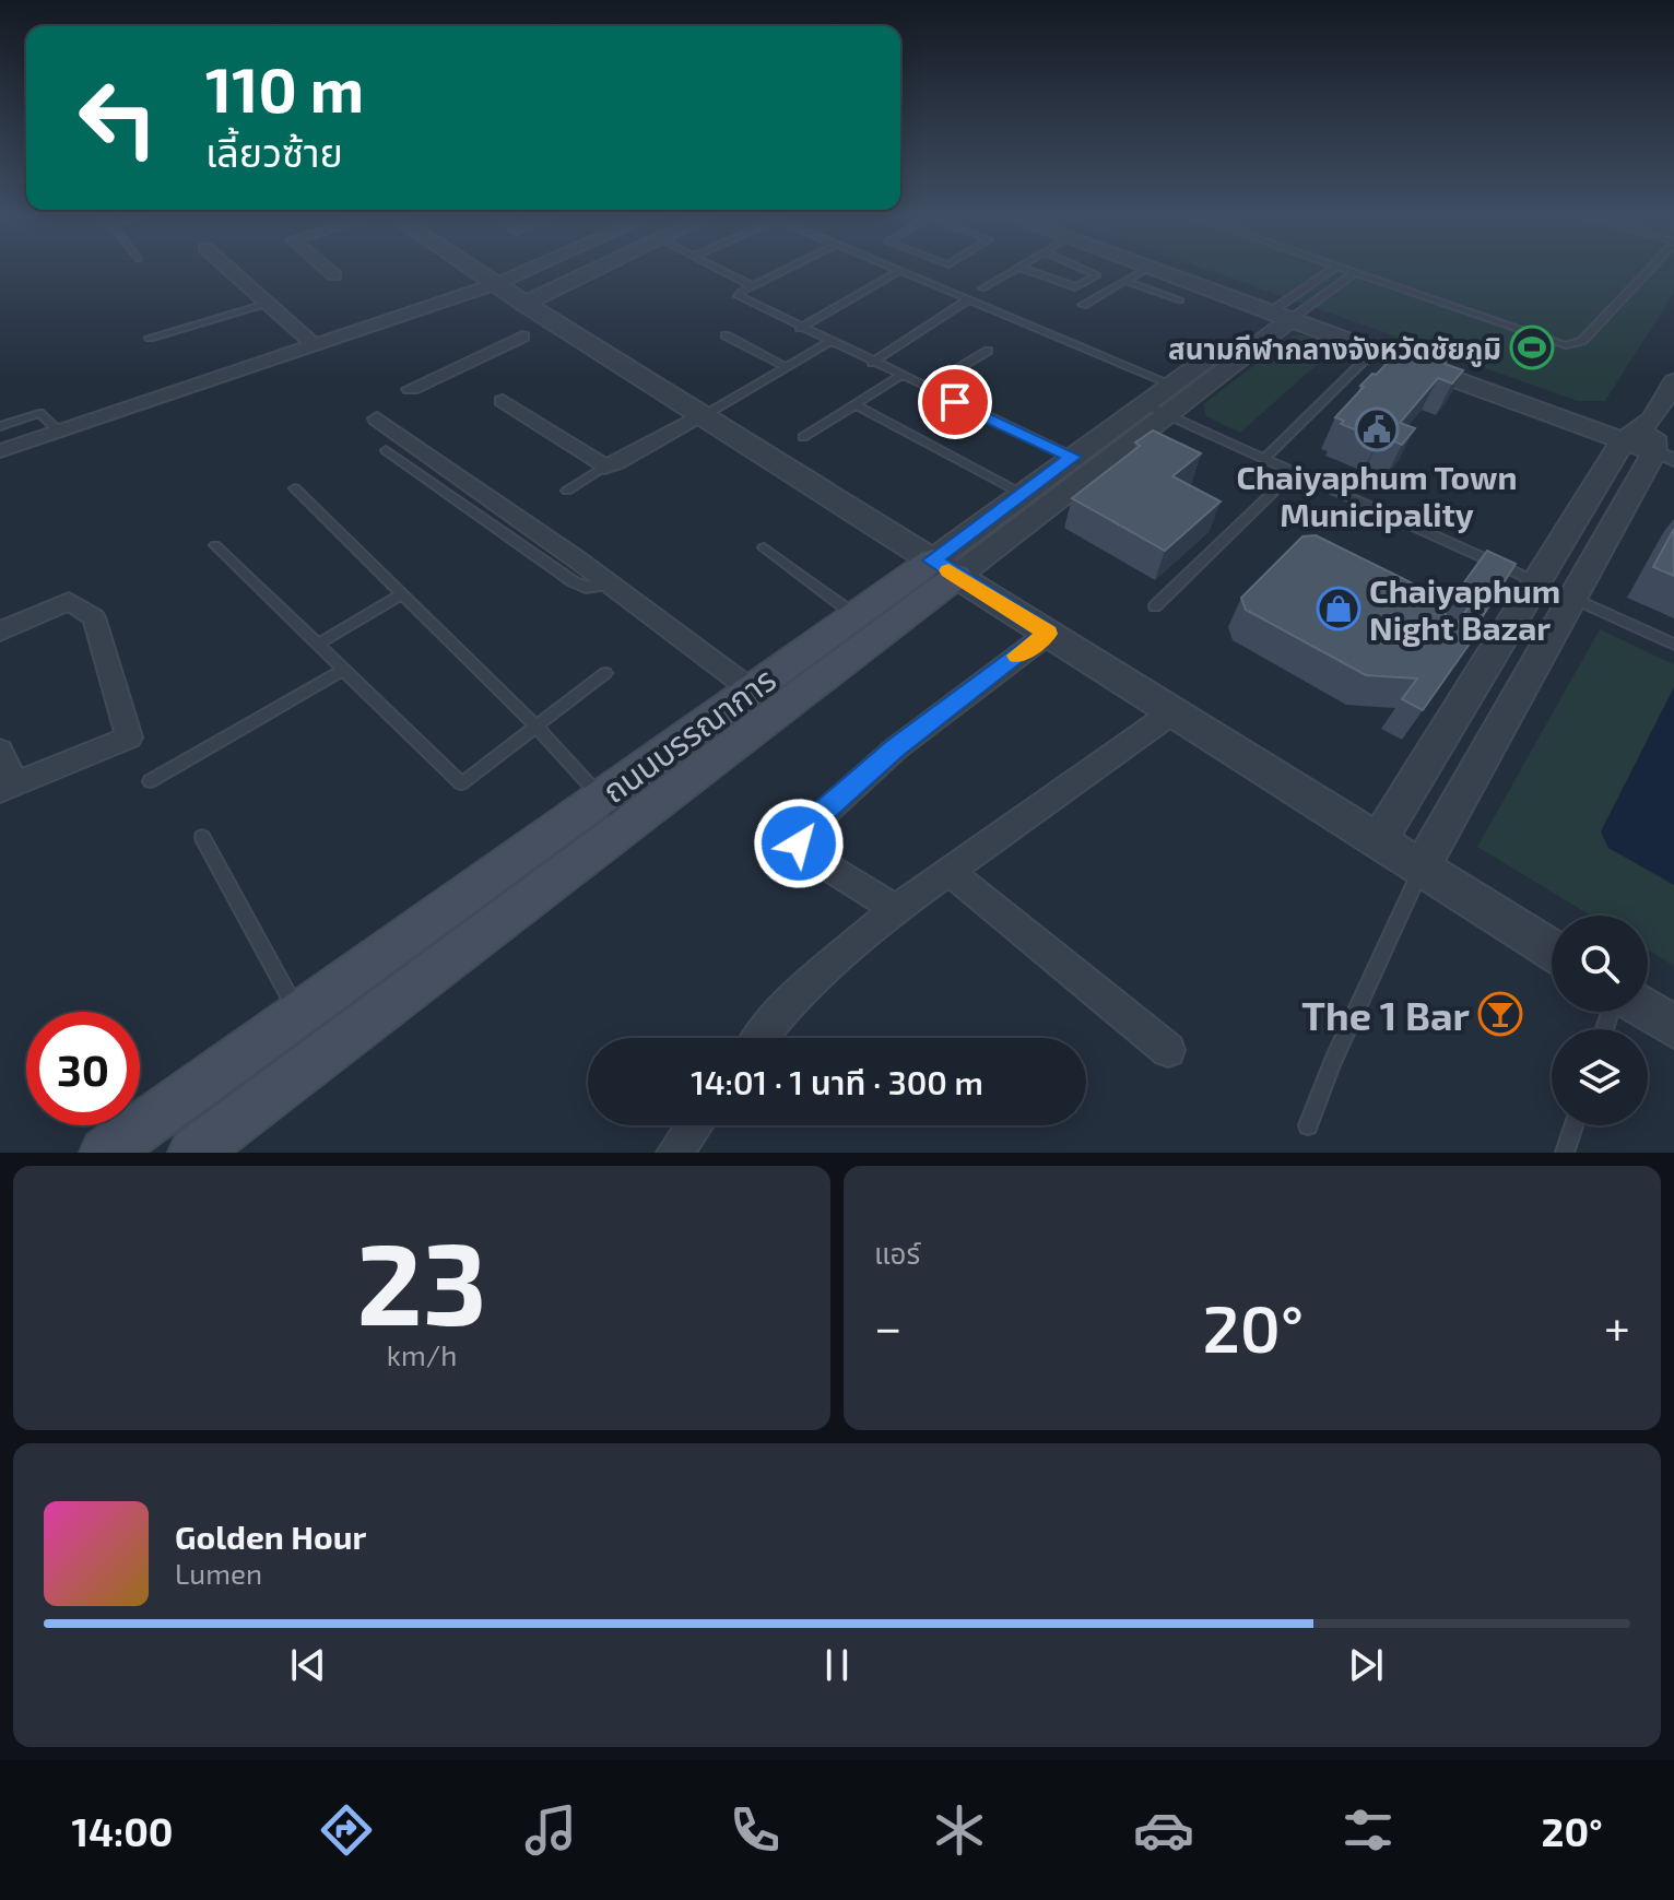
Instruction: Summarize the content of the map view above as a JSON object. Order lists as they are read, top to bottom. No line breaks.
{"streets":{"main road":["ถนนบรรณาการ"]},"places":{"sports":["สนามกีฬากลางจังหวัดชัยภูมิ"],"public building":["Chaiyaphum Town Municipality"],"shop":["Chaiyaphum Night Bazar"],"bar":["The 1 Bar"]},"page":{"turn":["110 m","เลี้ยวซ้าย"],"limit":"30","trip":"14:01 · 1 นาที · 300 m","tile":[["23","km/h"],"แอร์"],"heat":["−","20°","+"],"song":["Golden Hour","Lumen"],"tabs":["14:00","20°"]}}
